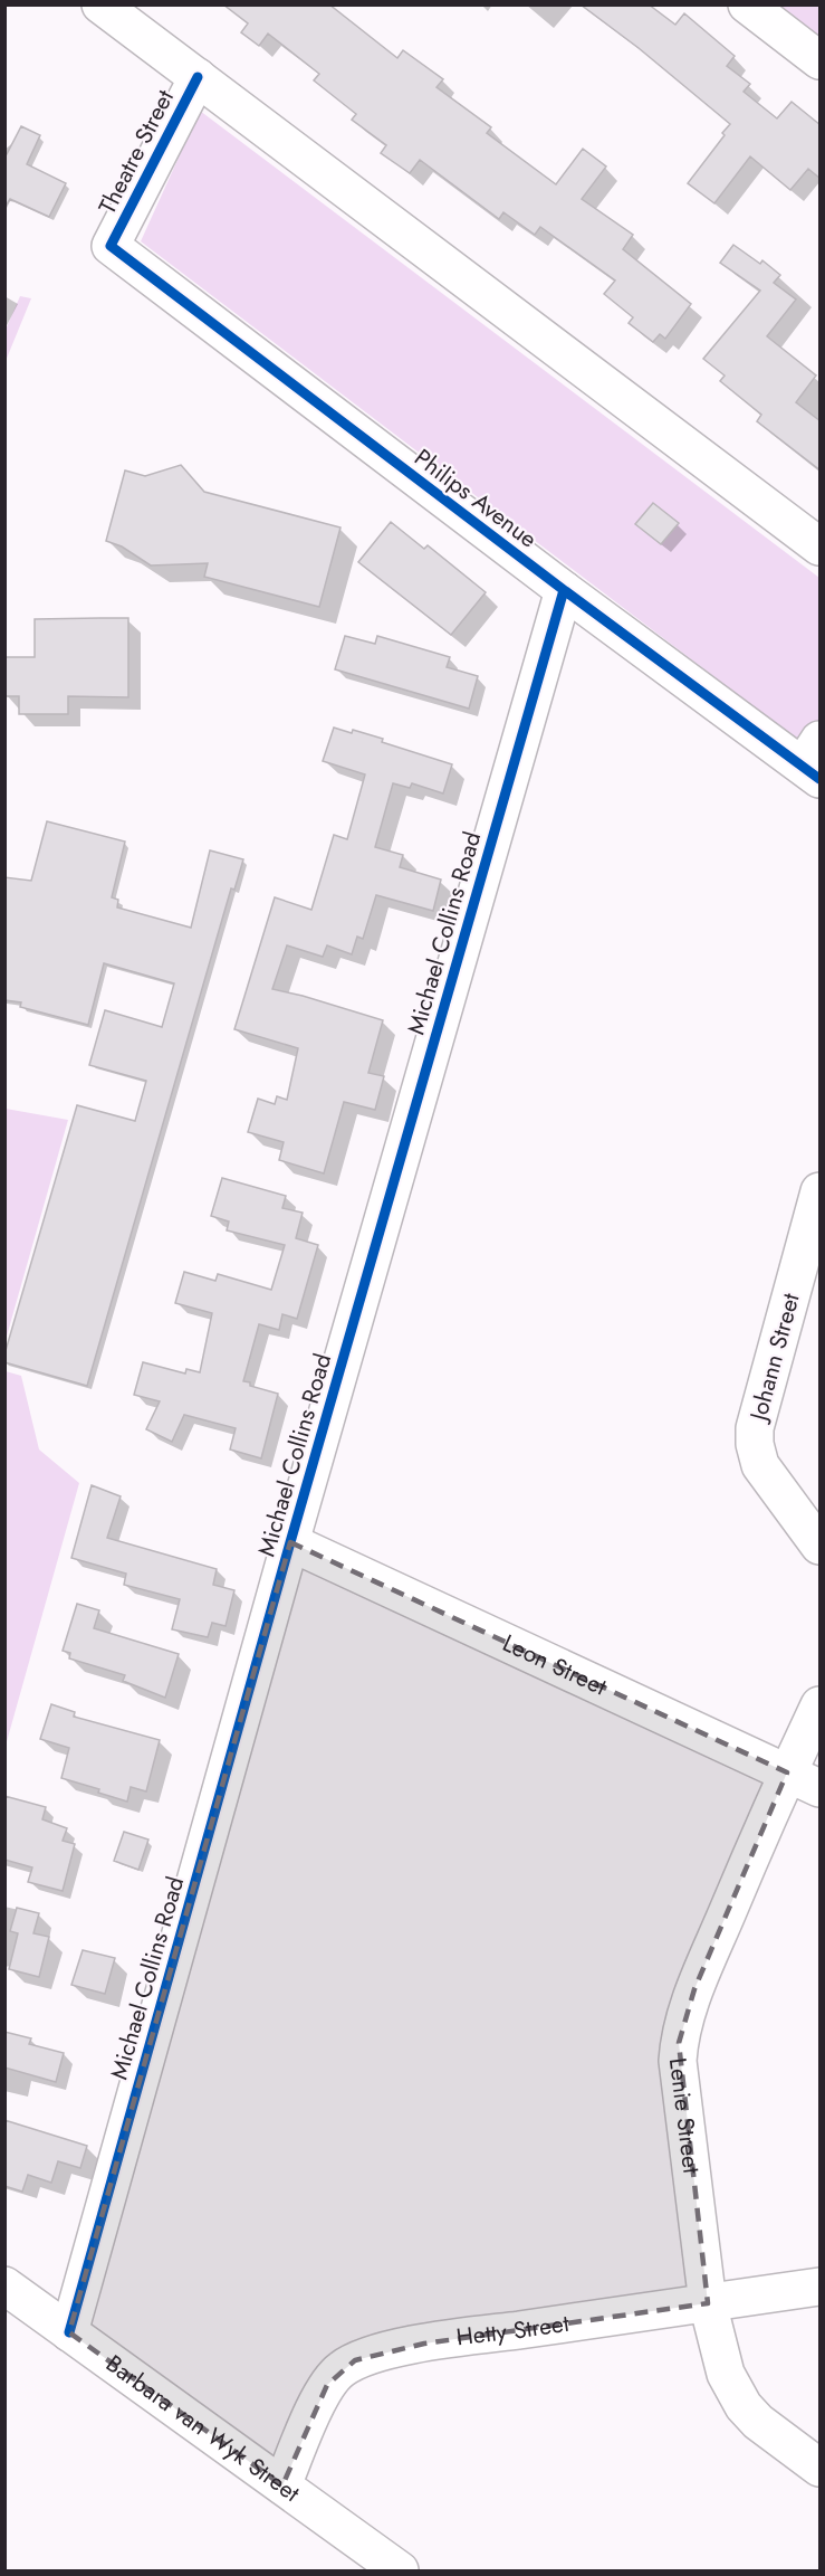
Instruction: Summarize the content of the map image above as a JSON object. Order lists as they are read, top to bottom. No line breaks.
{"streets":{"street":["Theatre Street","Philips Avenue","Michael Collins Road","Johann Street","Leon Street","Lenie Street","Hetty Street","Barbara van Wyk Street"]},"crossings":[["Theatre Street","Philips Avenue"],["Philips Avenue","Michael Collins Road"],["Michael Collins Road","Leon Street"],["Michael Collins Road","Barbara van Wyk Street"],["Leon Street","Lenie Street"],["Lenie Street","Hetty Street"],["Hetty Street","Barbara van Wyk Street"]]}
